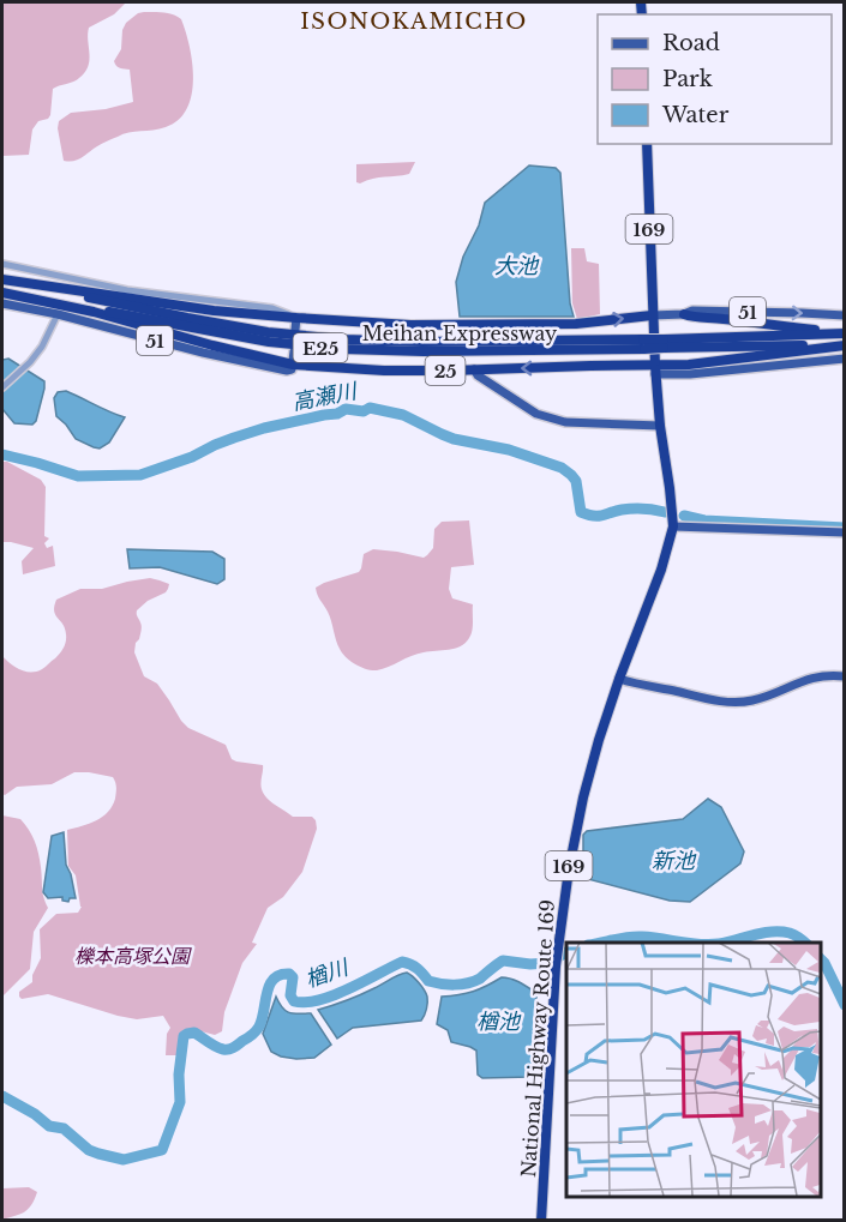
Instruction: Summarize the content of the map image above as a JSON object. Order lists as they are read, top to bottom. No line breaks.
{"streets":{"highway":["169","Meihan Expressway","E25","25","National Highway Route 169"],"main road":["51"]},"crossings":[["51","E25"],["51","25"],["51","National Highway Route 169"],["Meihan Expressway","E25"],["E25","25"],["25","National Highway Route 169"]],"districts":["ISONOKAMICHO"],"water":["大池","高瀬川","新池","楢川","楢池"],"parks":["櫟本高塚公園"],"legend":["Road","Park","Water"]}
